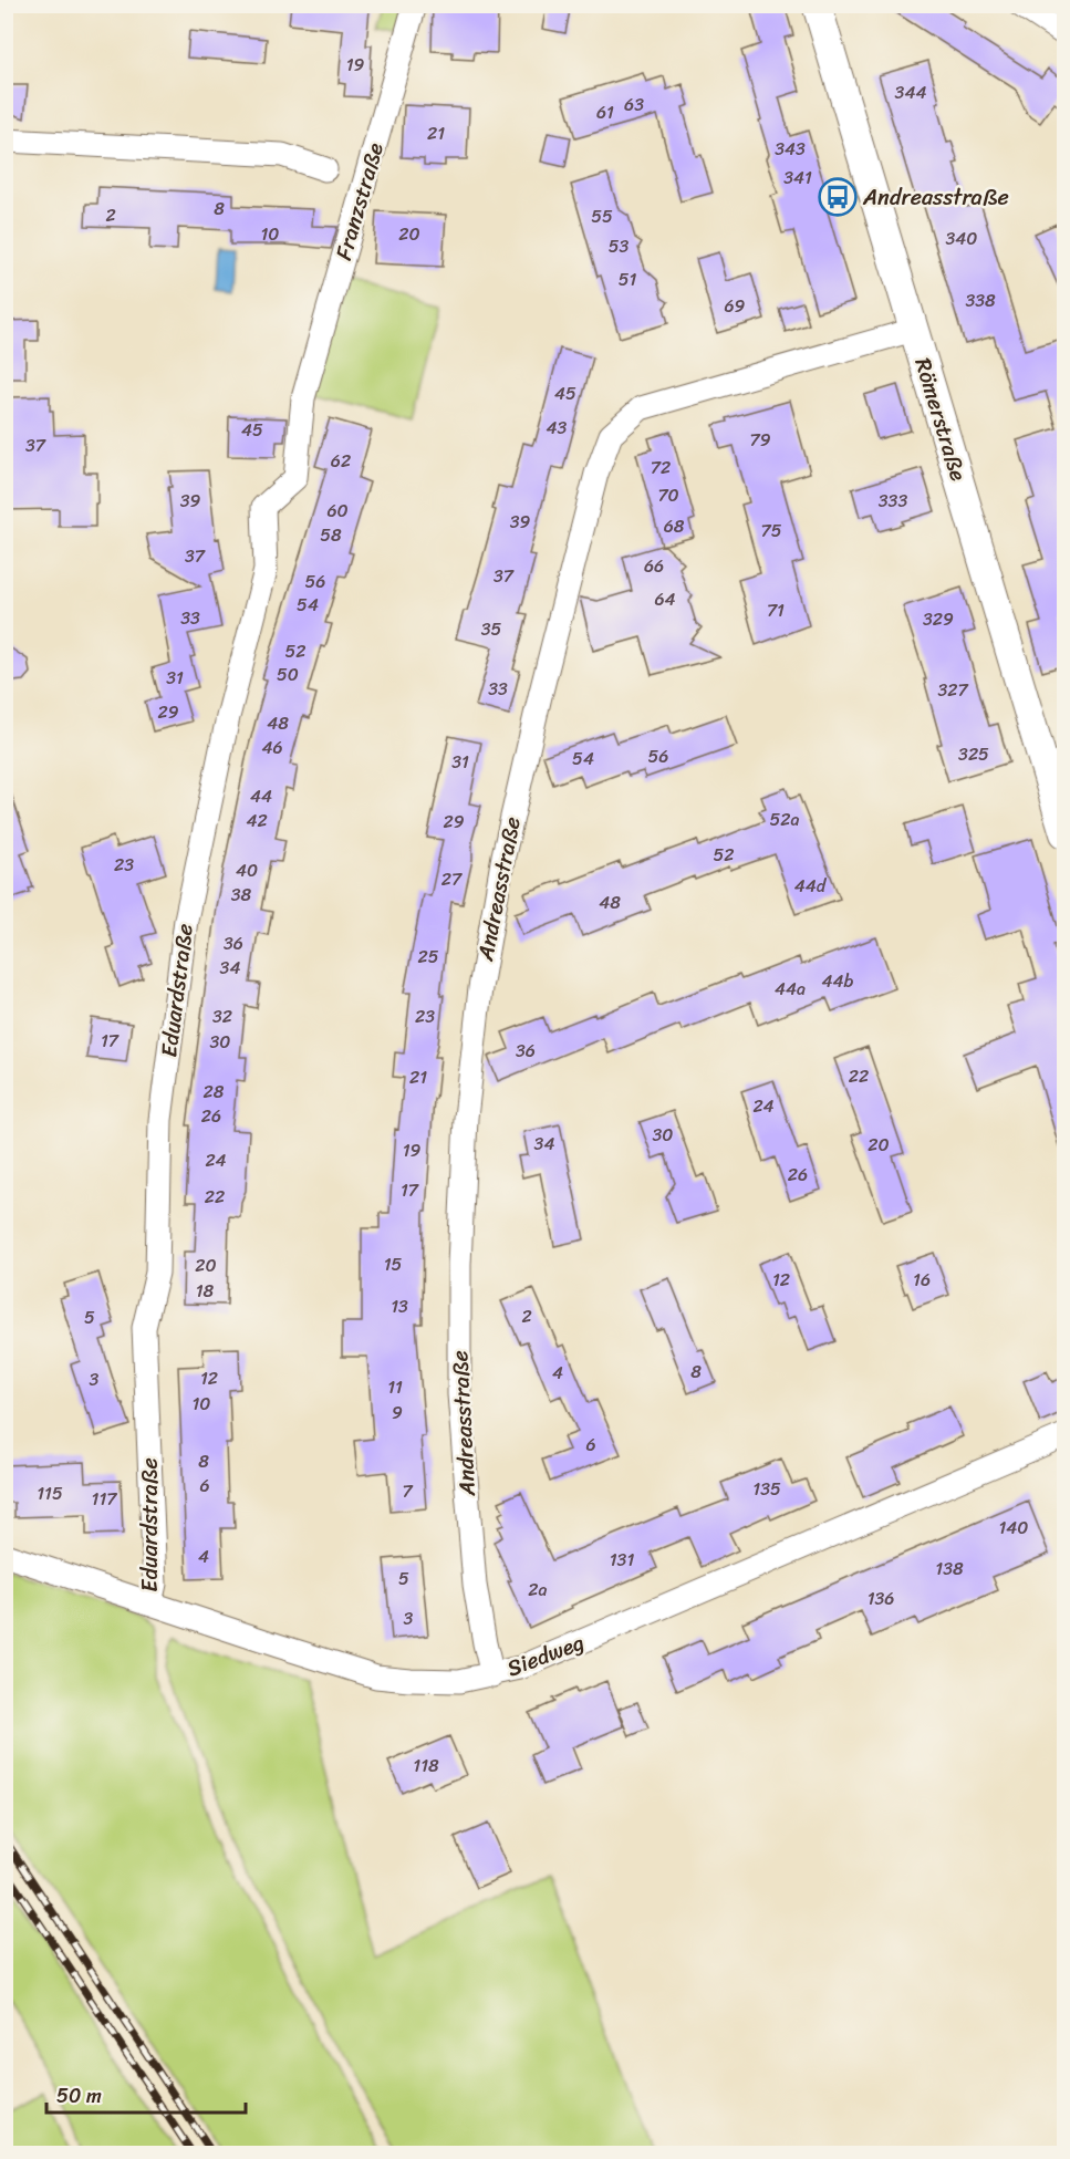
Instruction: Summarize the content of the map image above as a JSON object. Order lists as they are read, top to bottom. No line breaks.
{"streets":{"street":["Franzstraße","Römerstraße","Andreasstraße","Eduardstraße","Siedweg"]},"crossings":[["Franzstraße","Eduardstraße"],["Römerstraße","Andreasstraße"],["Andreasstraße","Siedweg"],["Eduardstraße","Siedweg"]],"places":{"bus stop":["Andreasstraße"]},"house_numbers":["19","344","63","61","21","343","341","8","2","55","10","20","340","53","51","338","69","45","43","45","79","37","62","72","70","39","333","60","39","68","75","58","37","66","37","56","64","54","71","33","329","35","52","50","31","33","327","29","48","46","325","56","54","31","44","52a","42","29","52","23","40","27","44d","38","48","36","25","34","44b","44a","32","23","17","30","36","22","21","28","24","26","30","34","20","19","24","26","17","22","15","20","12","16","18","13","2","5","8","4","12","3","11","10","9","6","8","6","135","7","115","117","140","4","131","138","5","2a","136","3","118"],"scale_bar":"50 m"}
